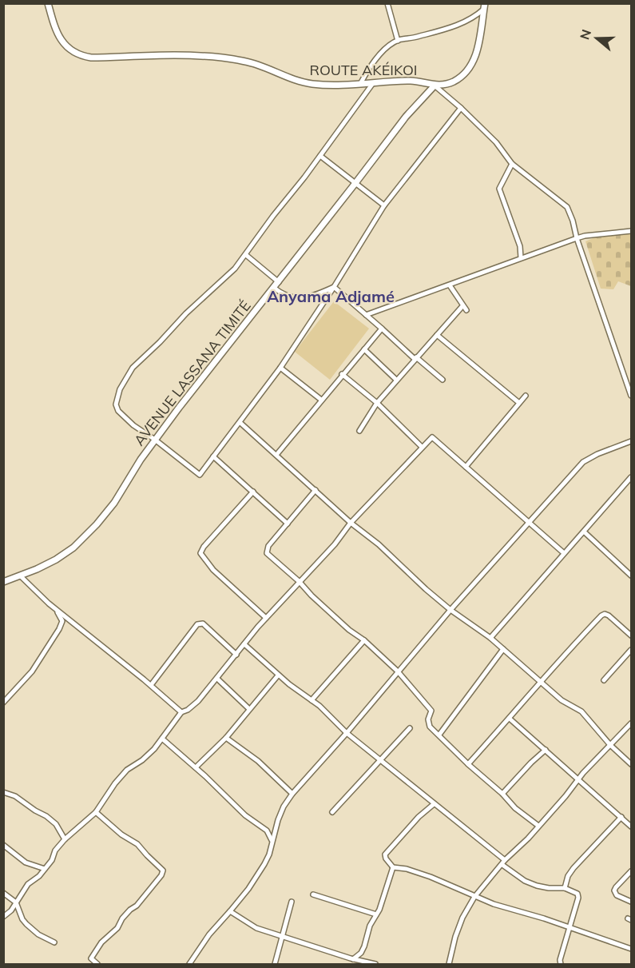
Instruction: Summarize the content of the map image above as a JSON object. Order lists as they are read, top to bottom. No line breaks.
{"streets":{"street":["ROUTE AKÉIKOI","AVENUE LASSANA TIMITÉ"]},"crossings":[["ROUTE AKÉIKOI","AVENUE LASSANA TIMITÉ"]],"districts":["Anyama Adjamé"],"north":"left"}
